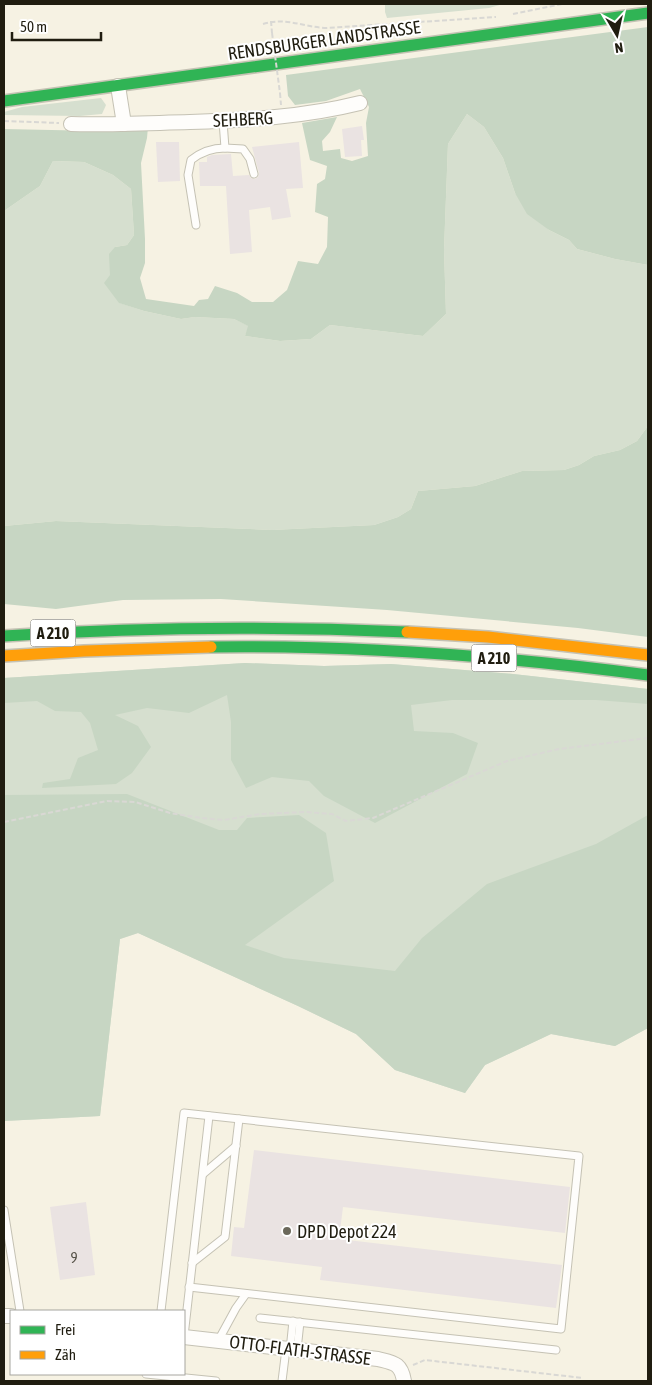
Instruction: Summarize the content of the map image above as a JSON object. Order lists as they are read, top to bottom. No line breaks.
{"streets":{"main road":["RENDSBURGER LANDSTRASSE","A 210"],"street":["SEHBERG","OTTO-FLATH-STRASSE"]},"places":["DPD Depot 224"],"house_numbers":["9"],"legend":["Frei","Zäh"],"scale_bar":"50 m","north":"bottom"}
